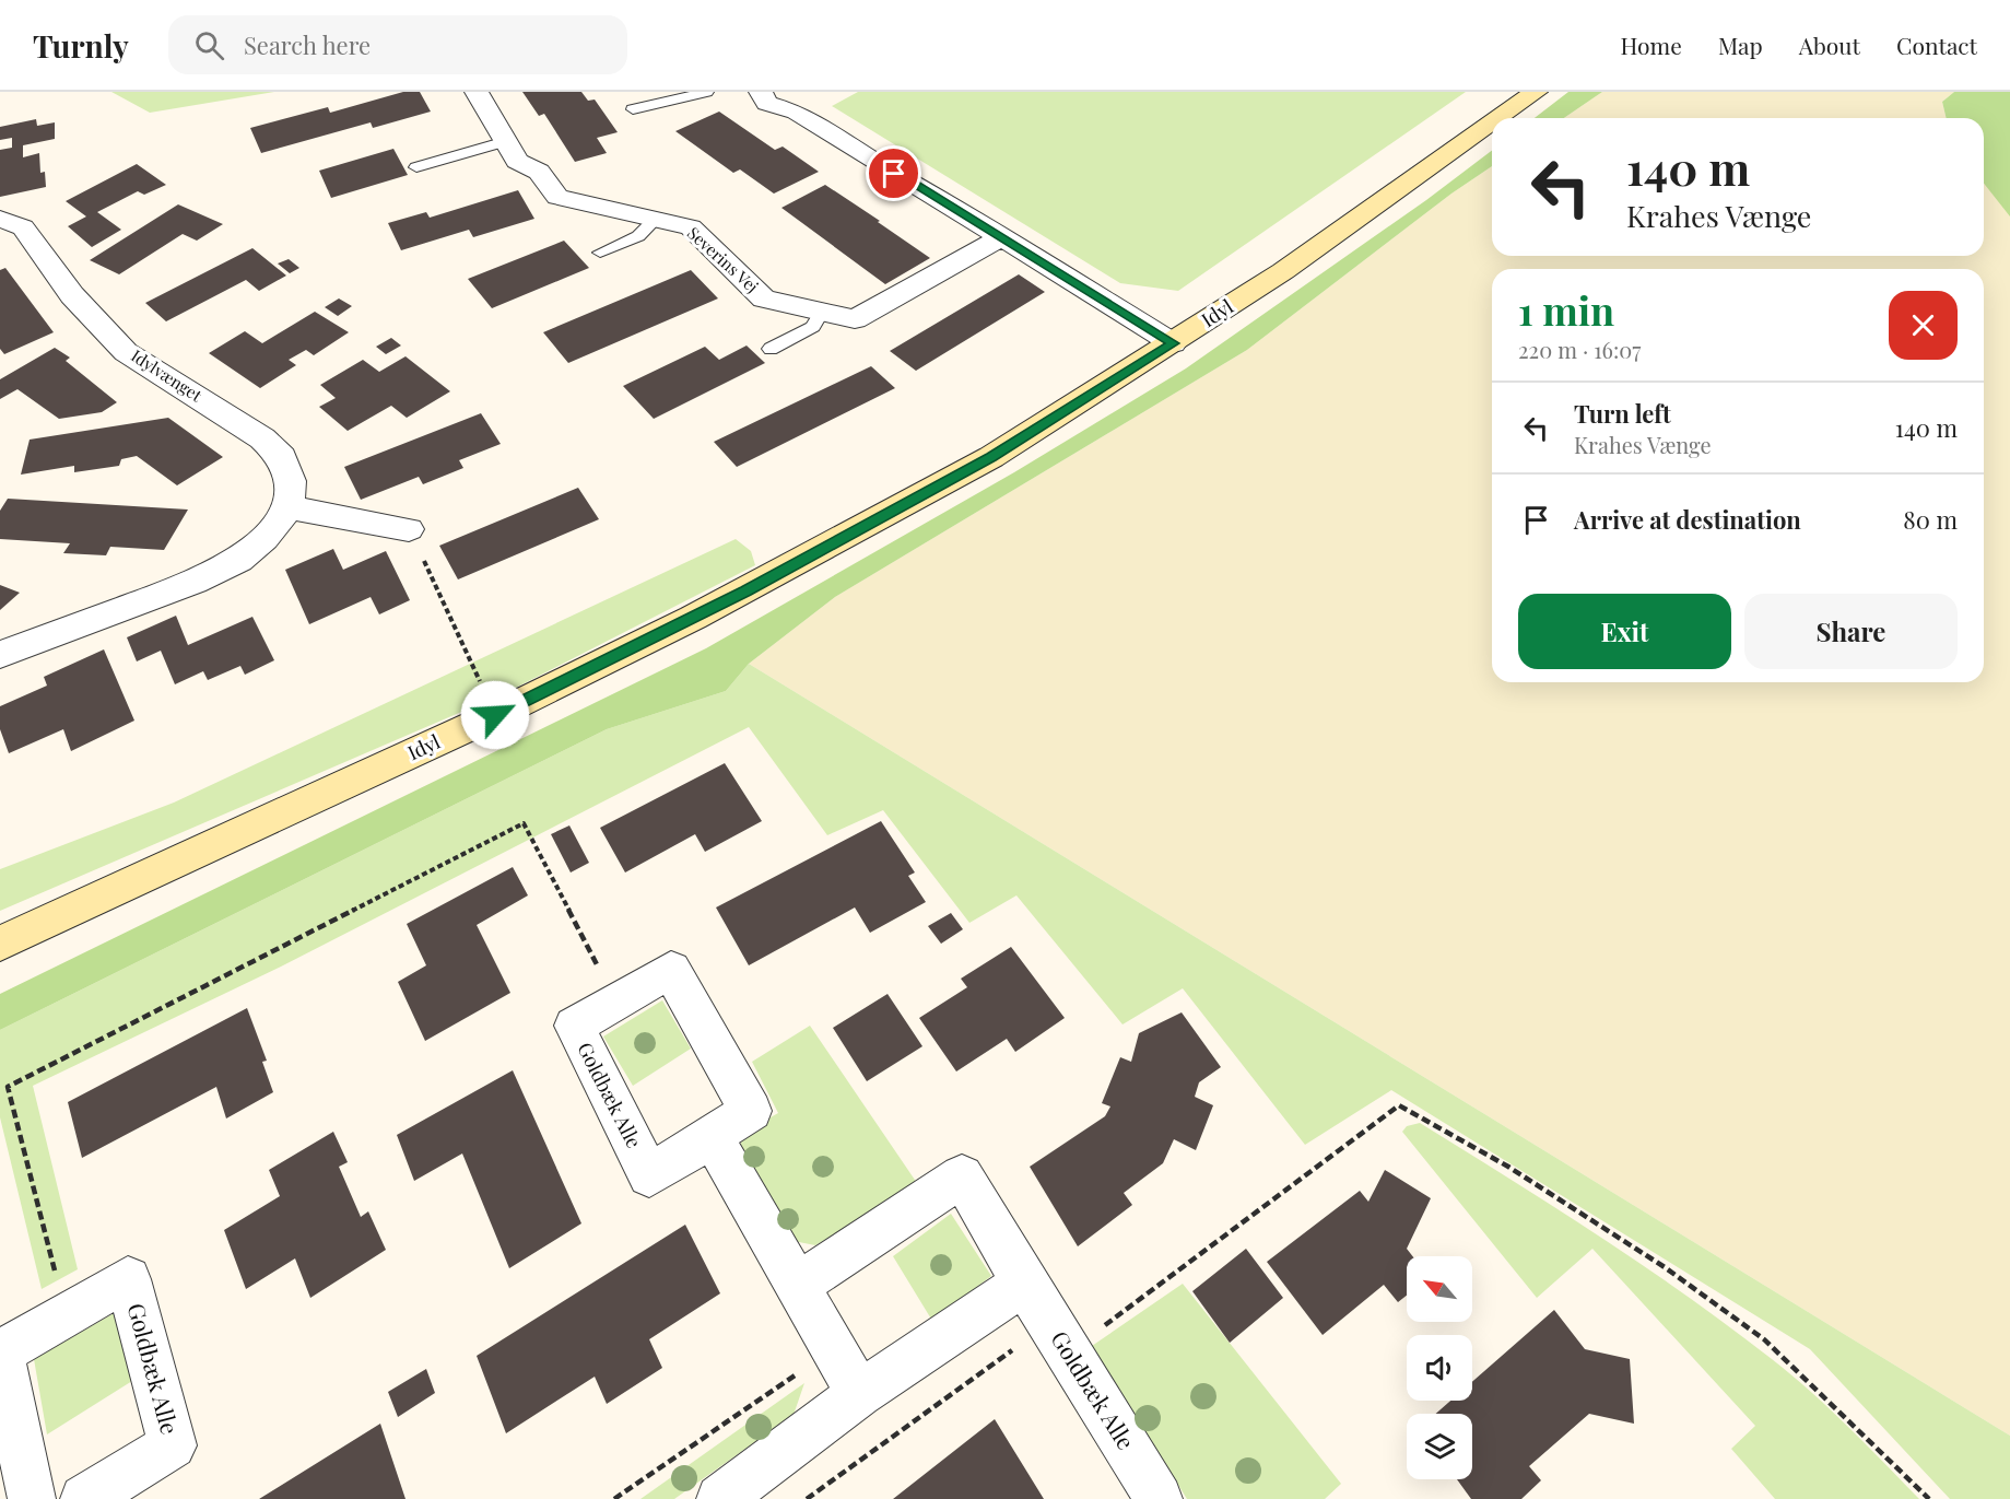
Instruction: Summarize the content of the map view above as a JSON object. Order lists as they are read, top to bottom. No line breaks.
{"streets":{"street":["Severins Vej","Idyl","Idylvænget","Goldbæk Alle"]},"north":"top left","page":{"header":"Turnly","search":"Search here","nav":["Home","Map","About","Contact"],"turn":["140 m","Krahes Vænge"],"heading":["1 min","220 m · 16:07"],"list":[{"name":"Turn left","note":"Krahes Vænge","value":"140 m"},{"name":"Arrive at destination","value":"80 m"}],"buttons":["Exit","Share"]}}
